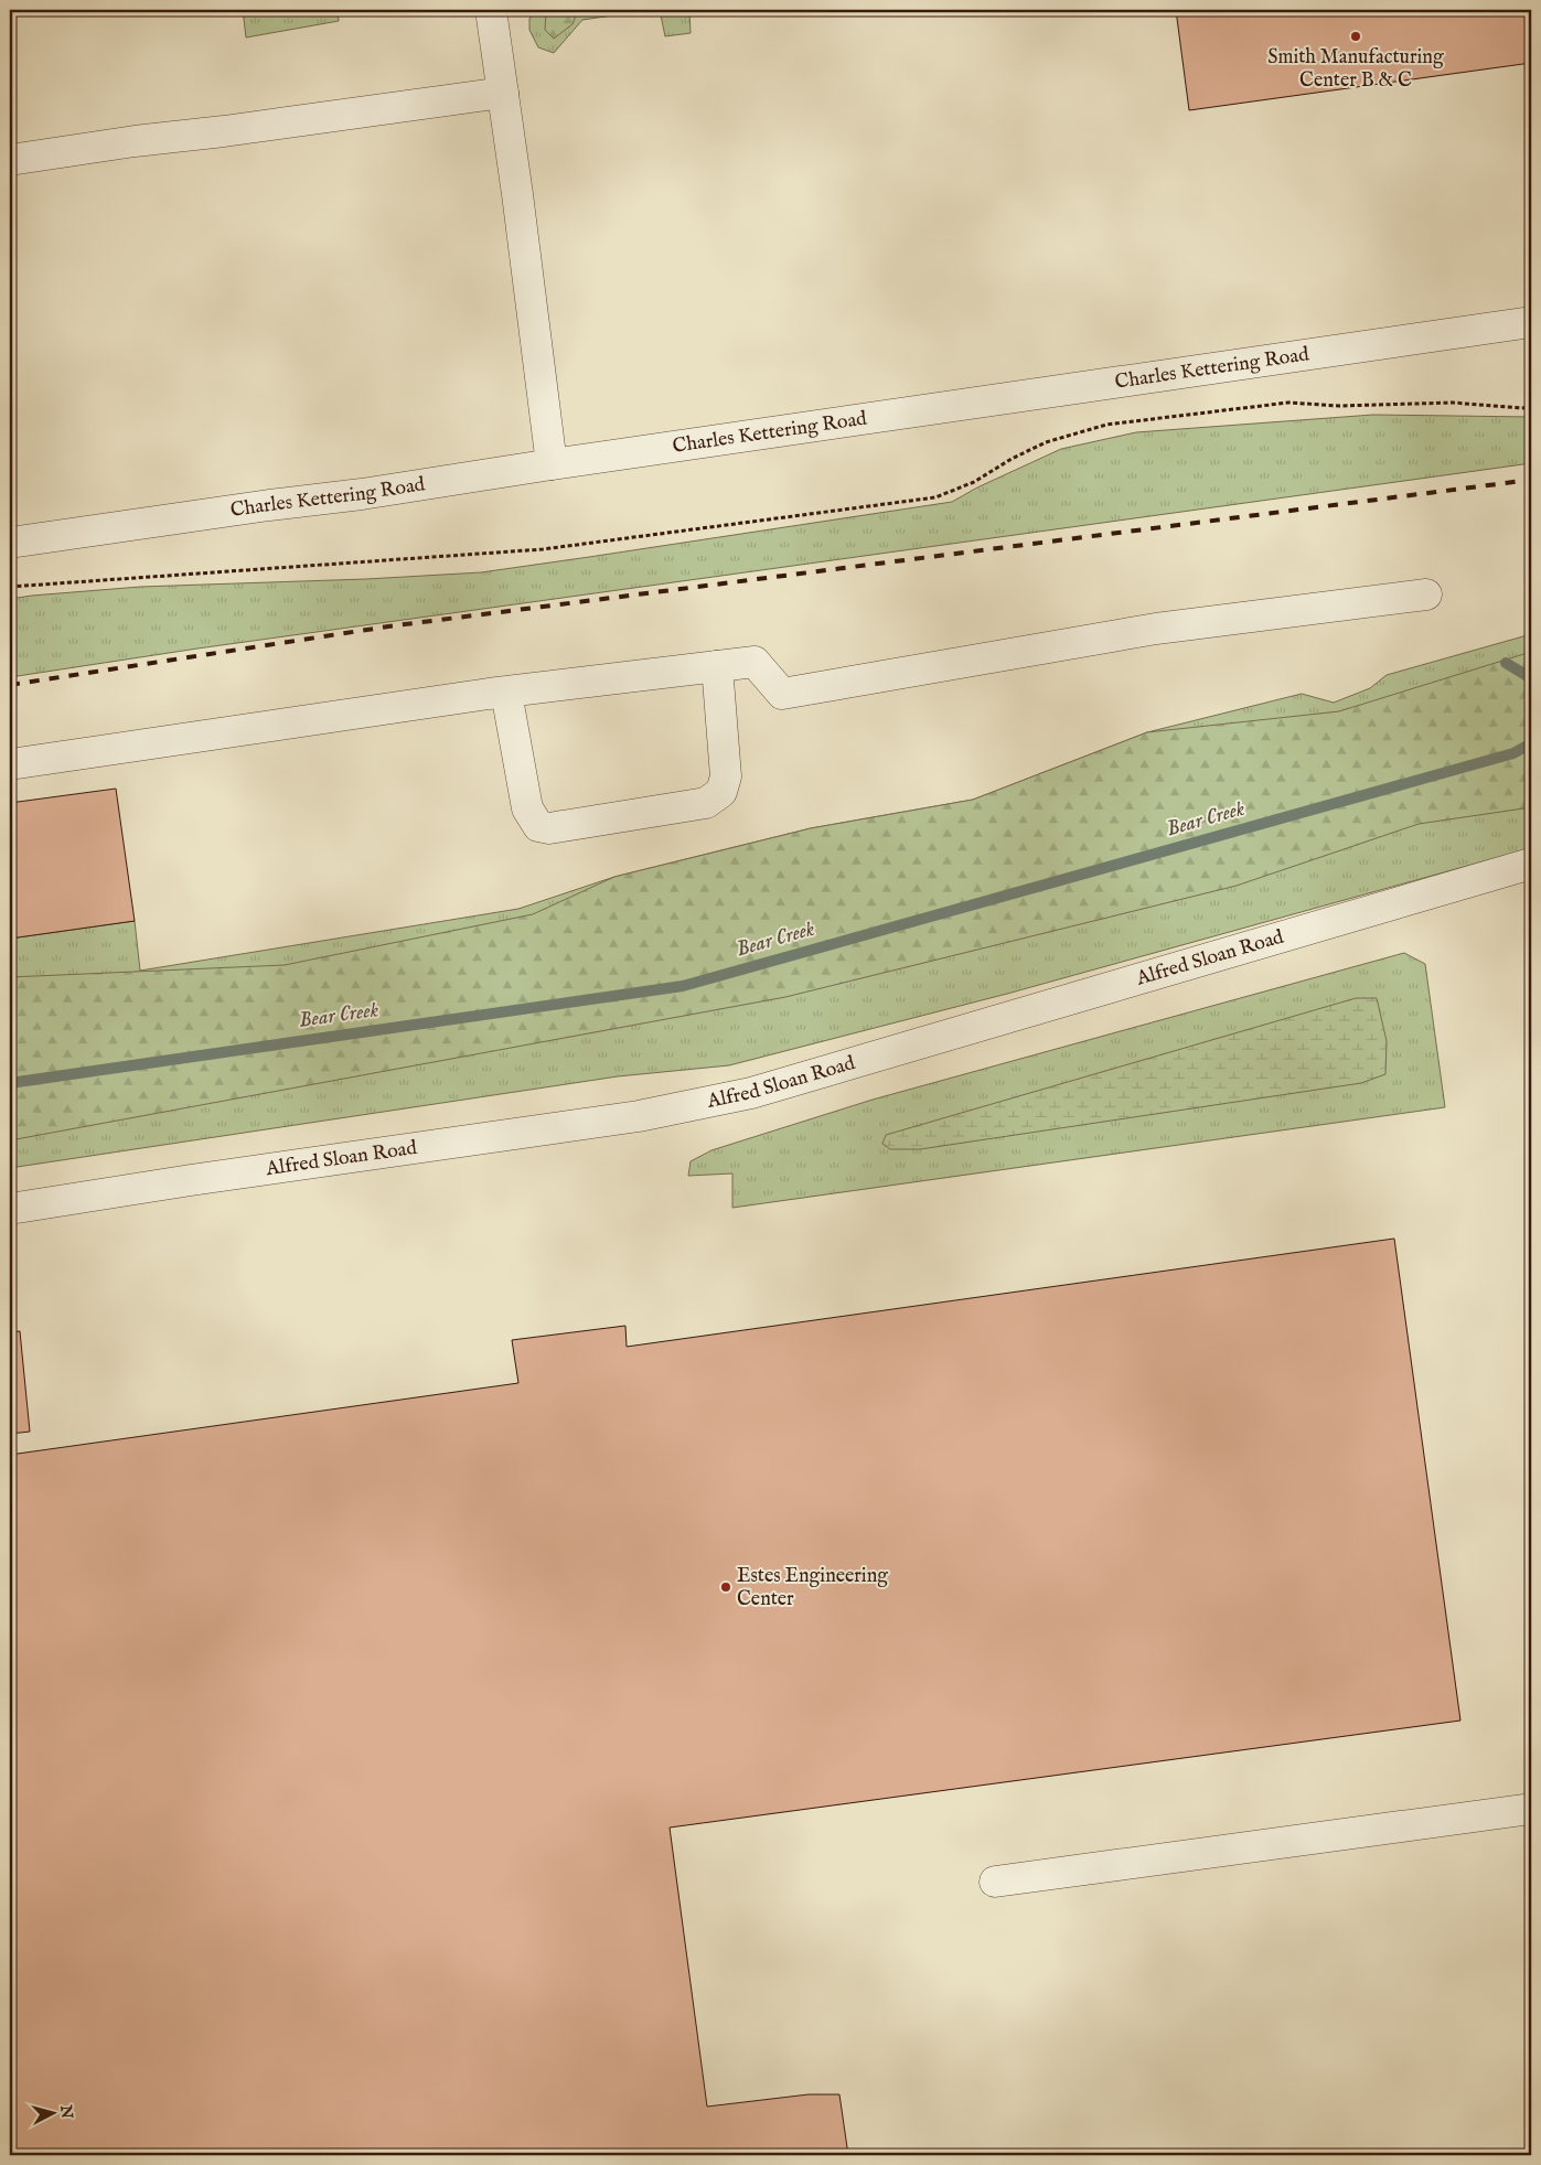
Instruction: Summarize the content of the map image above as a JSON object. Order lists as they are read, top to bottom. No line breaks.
{"streets":{"lane":["Charles Kettering Road","Alfred Sloan Road"]},"water":["Bear Creek"],"places":["Smith Manufacturing Center B & C","Estes Engineering Center"],"north":"right"}
